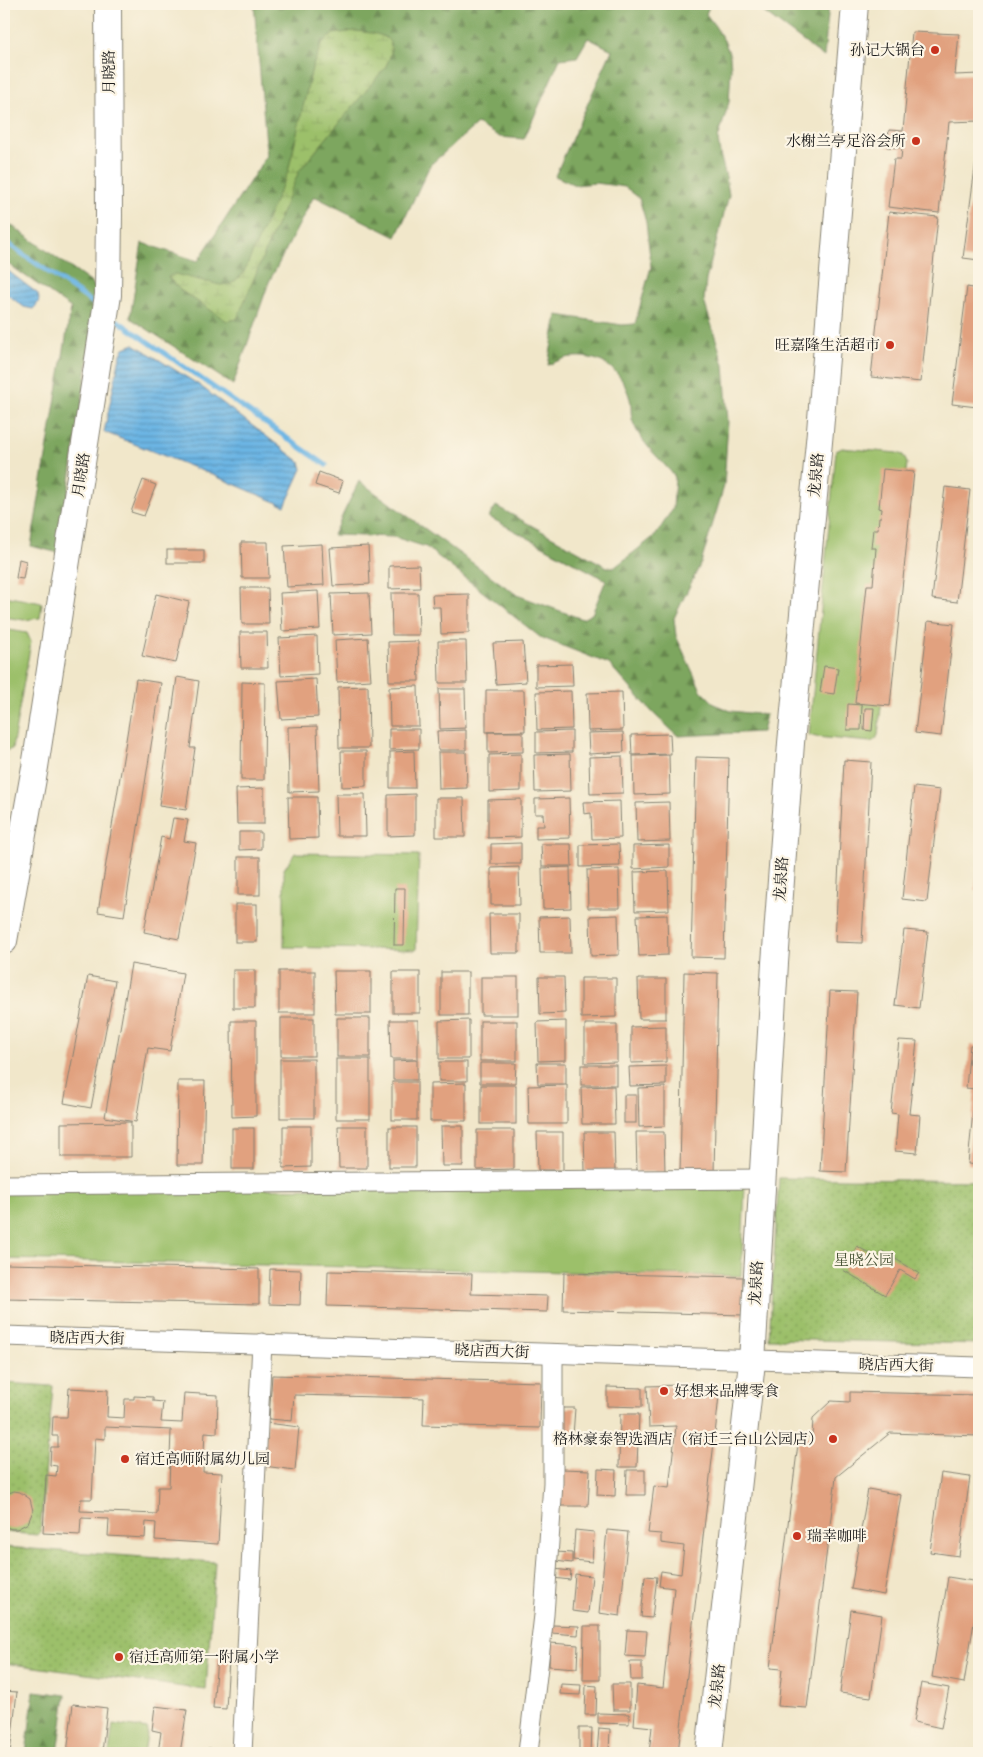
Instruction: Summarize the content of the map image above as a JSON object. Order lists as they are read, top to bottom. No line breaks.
{"streets":{"street":["月晓路","龙泉路","晓店西大街"]},"crossings":[["龙泉路","晓店西大街"]],"parks":["星晓公园"],"places":["孙记大锅台","水榭兰亭足浴会所","旺嘉隆生活超市","好想来品牌零食","格林豪泰智选酒店（宿迁三台山公园店）","宿迁高师附属幼儿园","瑞幸咖啡","宿迁高师第一附属小学"]}
